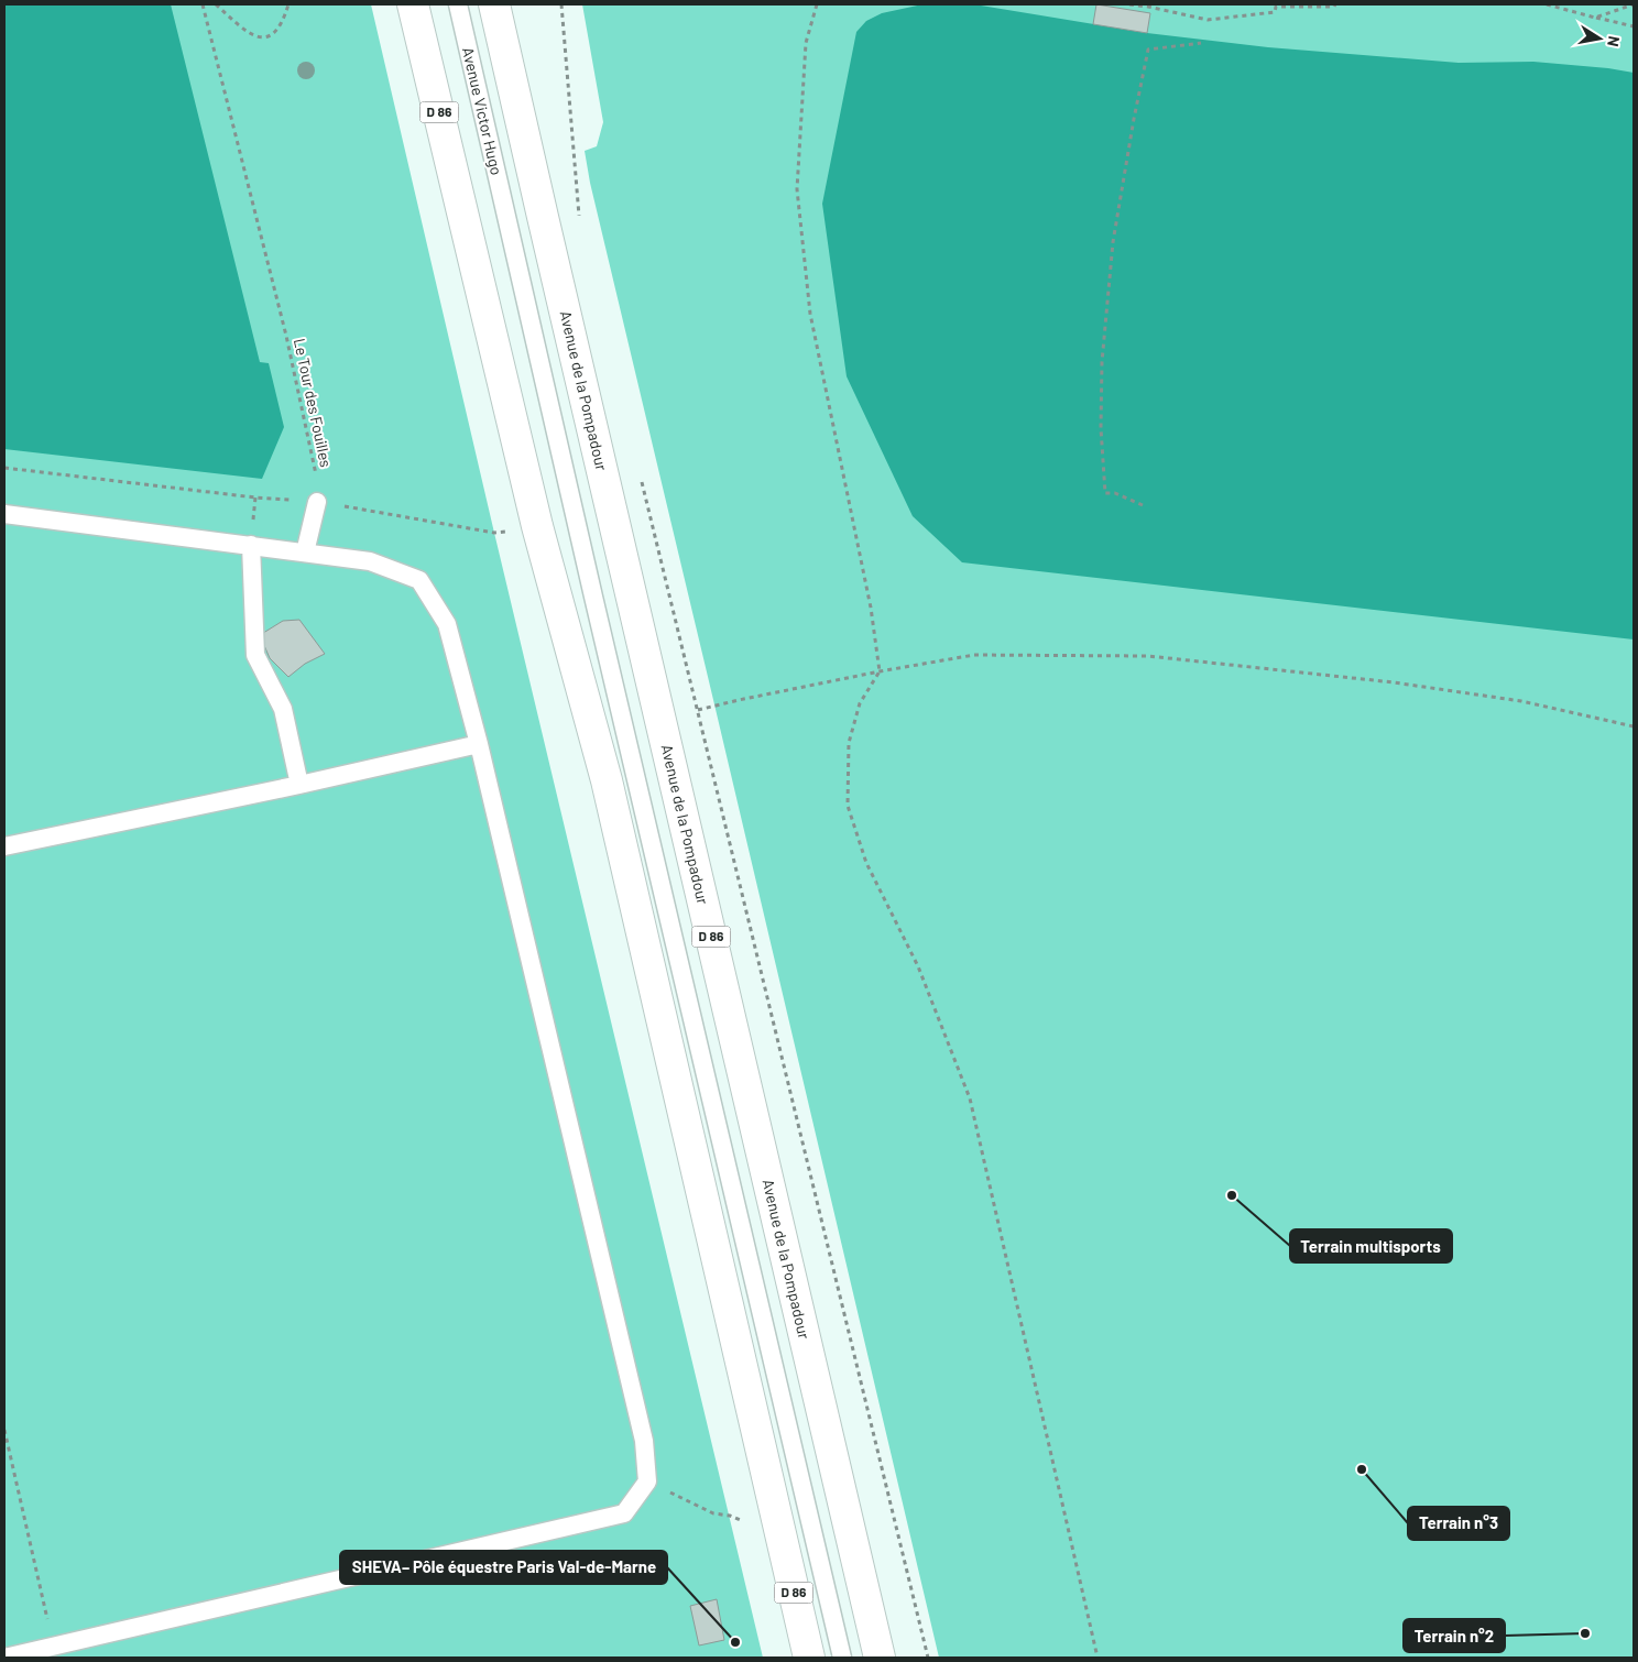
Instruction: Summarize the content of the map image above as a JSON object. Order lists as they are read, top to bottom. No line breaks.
{"streets":{"main road":["D 86","Avenue de la Pompadour"],"lane":["Avenue Victor Hugo"],"path":["Le Tour des Fouilles"]},"places":["Terrain multisports","Terrain n°3","Terrain n°2","SHEVA– Pôle équestre Paris Val-de-Marne"],"north":"right"}
